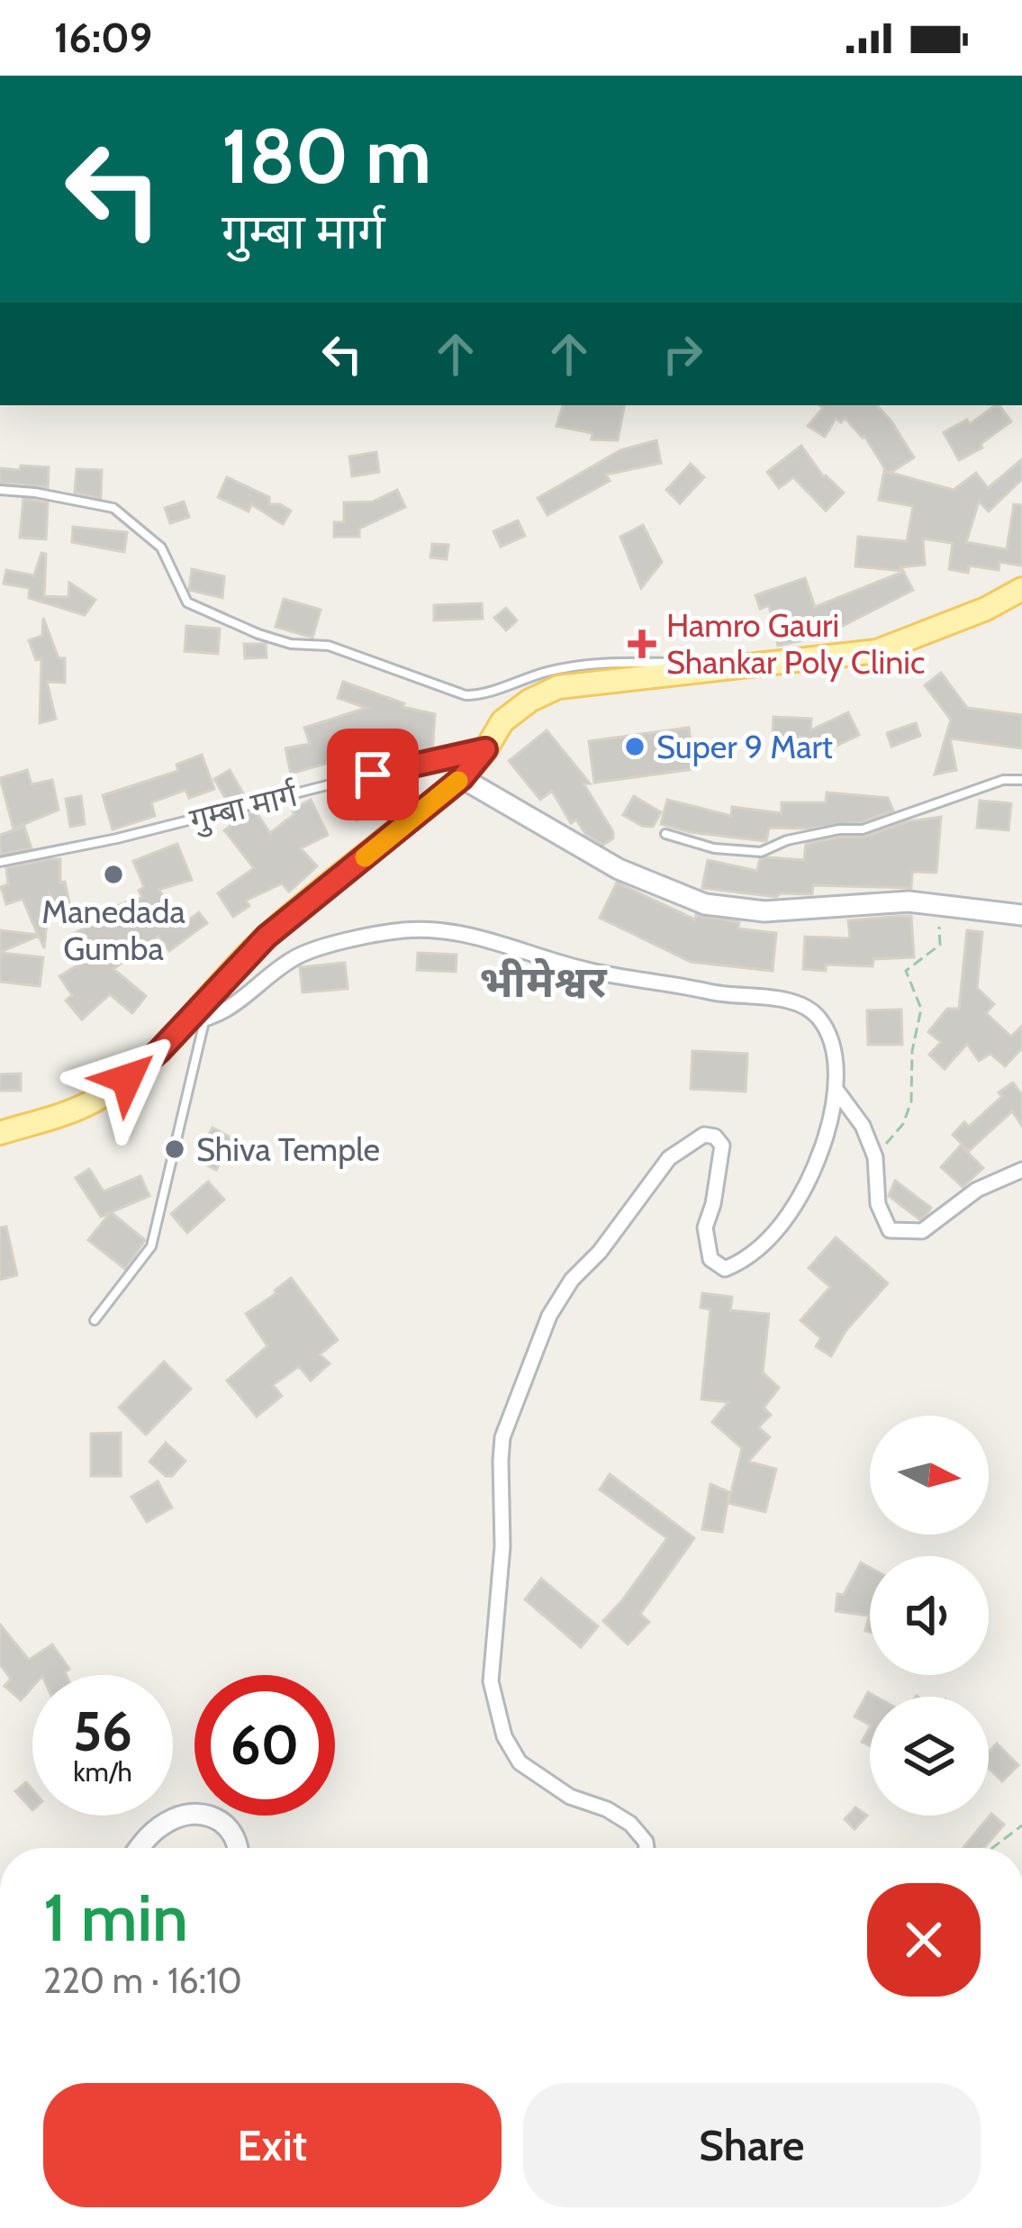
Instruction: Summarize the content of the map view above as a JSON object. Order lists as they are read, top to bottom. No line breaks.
{"streets":{"lane":["गुम्बा मार्ग"]},"districts":["भीमेश्वर"],"places":{"health":["Hamro Gauri Shankar Poly Clinic"],"other":["Super 9 Mart","Manedada Gumba","Shiva Temple"]},"north":"right","page":{"status":"16:09","turn":["180 m","गुम्बा मार्ग"],"speed":"56 km/h","limit":"60","heading":["1 min","220 m · 16:10"],"buttons":["Exit","Share"]}}
